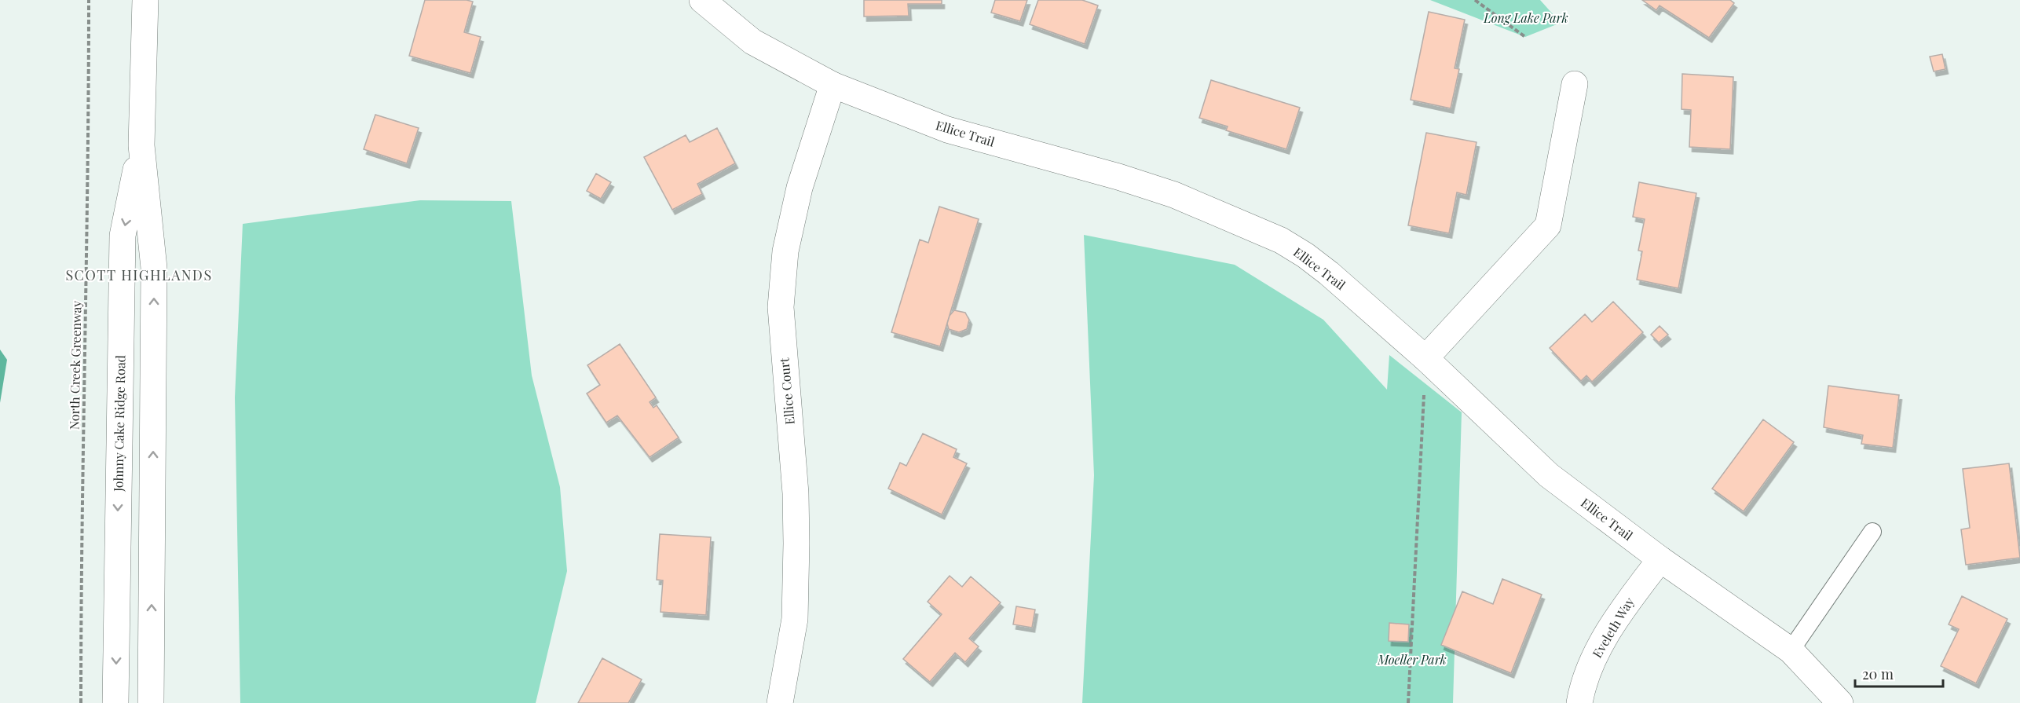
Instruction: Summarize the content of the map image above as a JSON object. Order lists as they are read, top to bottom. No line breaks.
{"streets":{"street":["Ellice Trail","Ellice Court","Johnny Cake Ridge Road","Eveleth Way"],"path":["North Creek Greenway"]},"crossings":[["Ellice Trail","Ellice Court"],["Ellice Trail","Eveleth Way"]],"districts":["SCOTT HIGHLANDS"],"parks":["Long Lake Park","Moeller Park"],"scale_bar":"20 m"}
